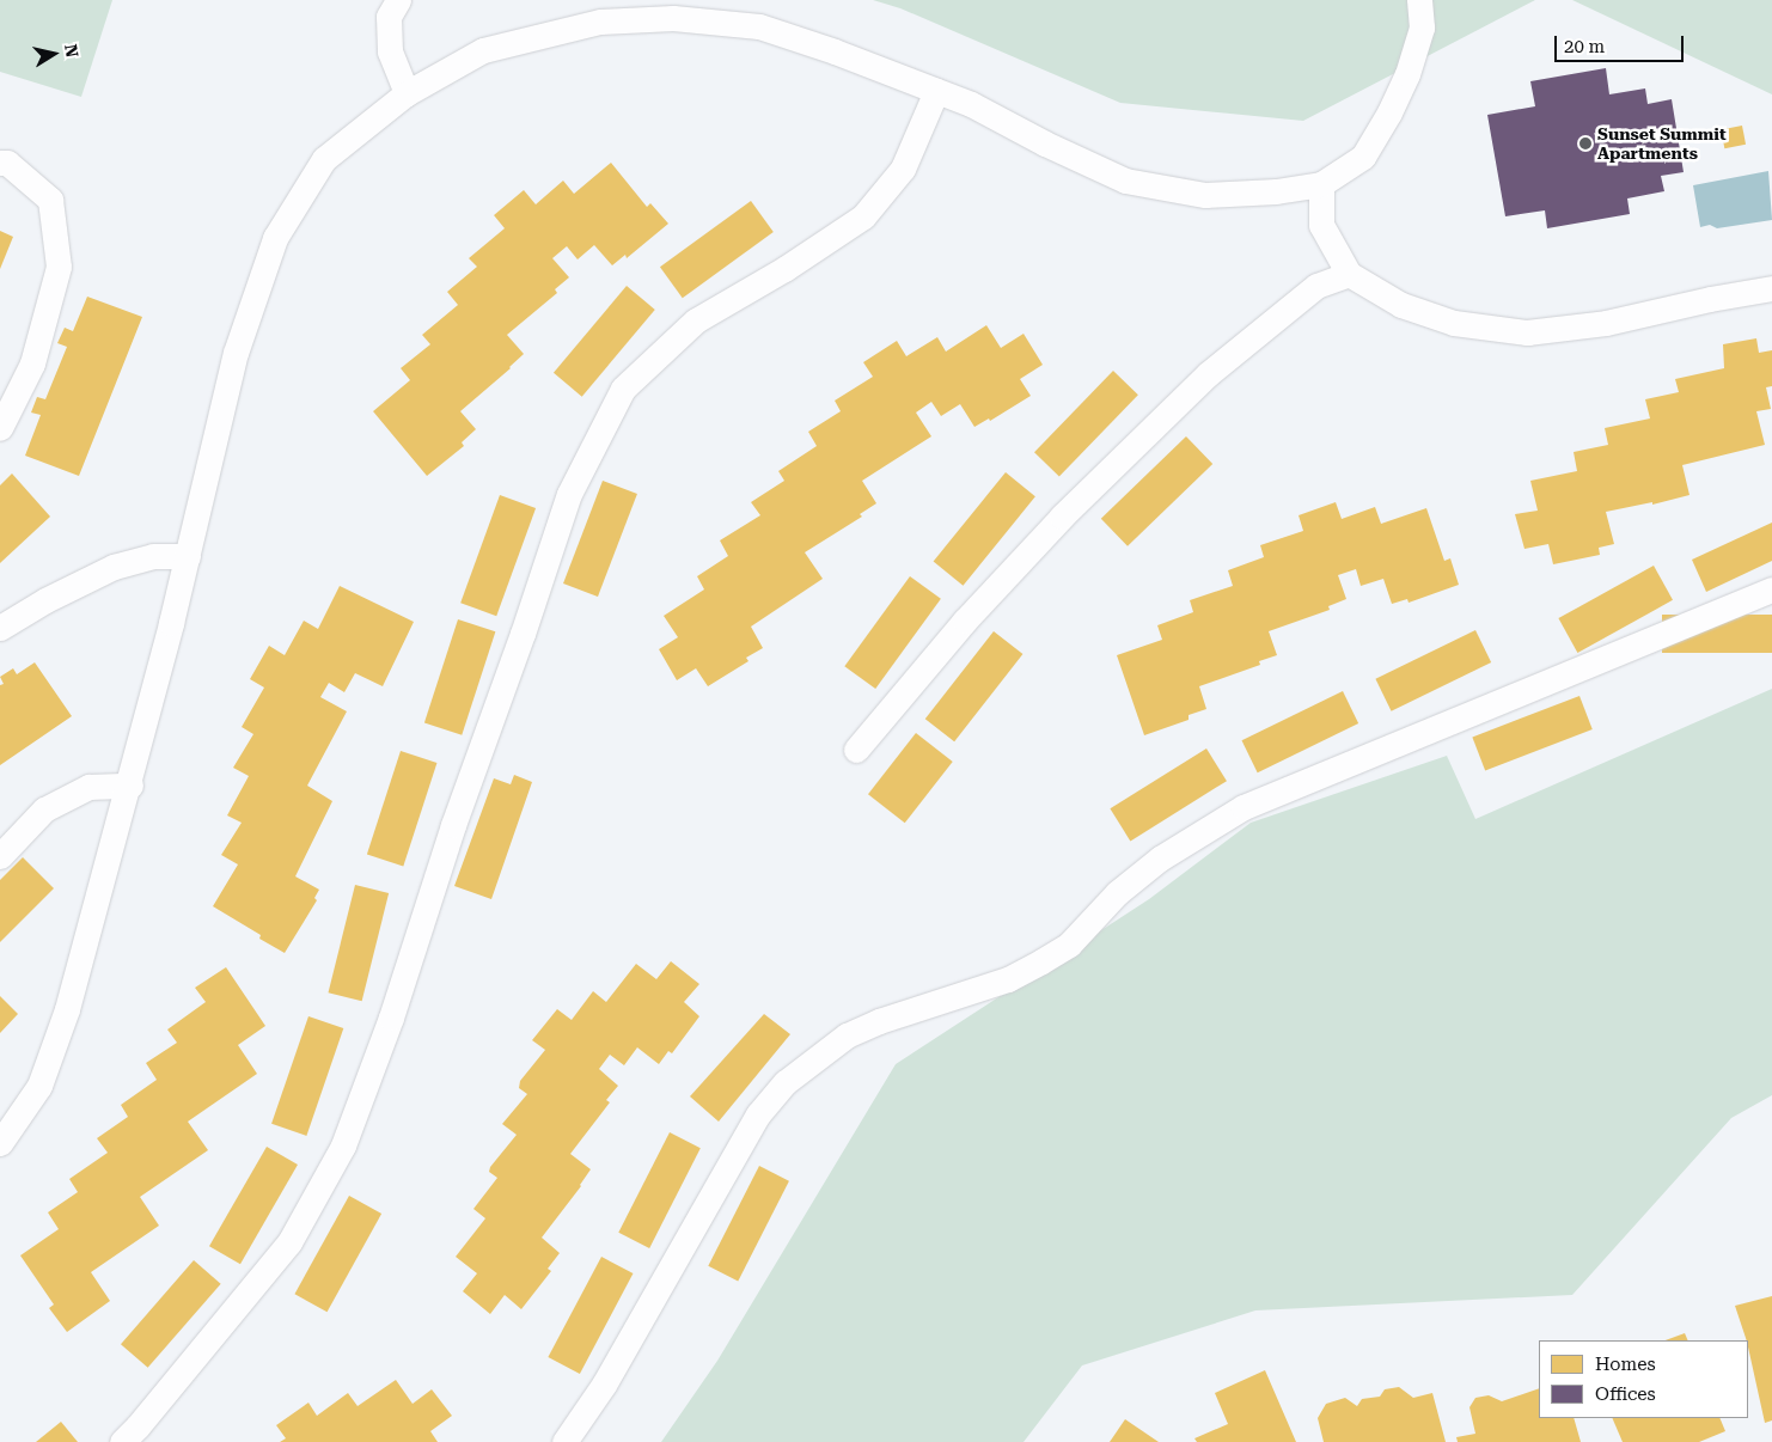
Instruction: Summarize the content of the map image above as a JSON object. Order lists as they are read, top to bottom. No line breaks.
{"places":["Sunset Summit Apartments"],"legend":["Homes","Offices"],"scale_bar":"20 m","north":"right"}
